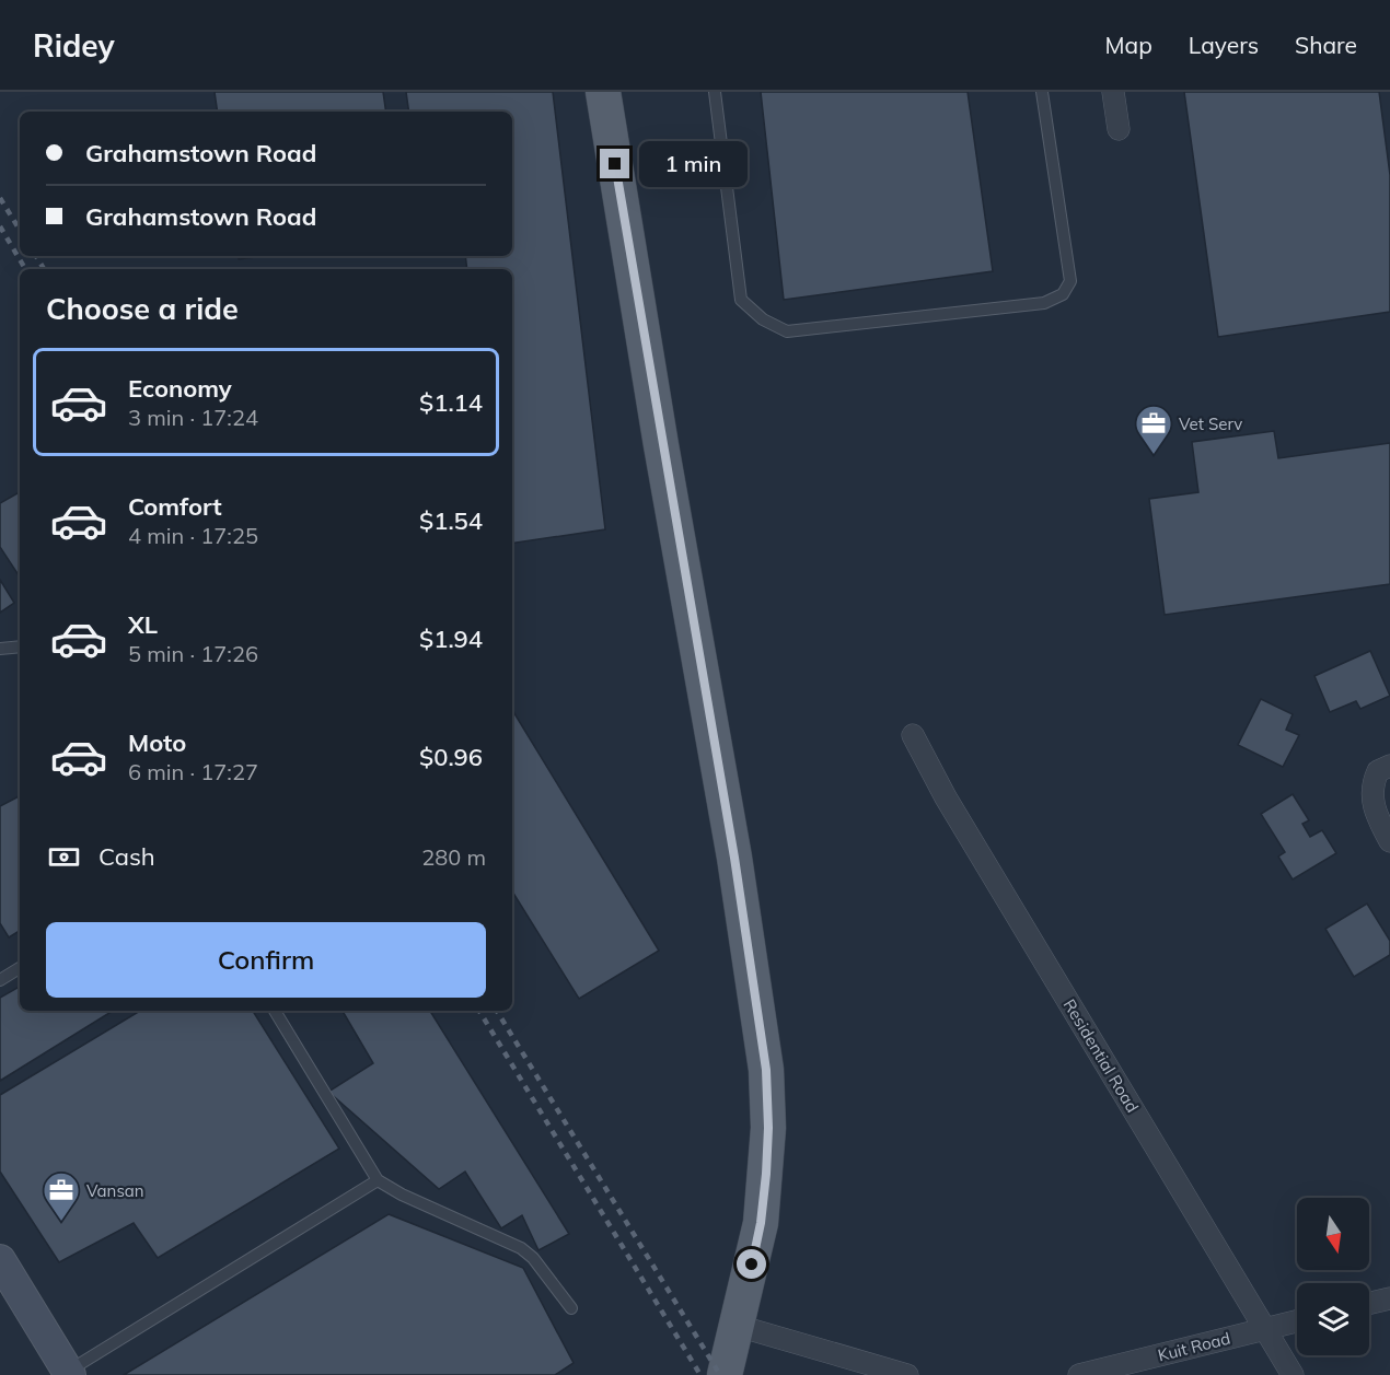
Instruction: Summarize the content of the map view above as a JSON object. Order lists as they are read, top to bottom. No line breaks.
{"streets":{"street":["Residential Road","Kuit Road"]},"crossings":[["Residential Road","Kuit Road"]],"places":{"office":["Vet Serv","Vansan"]},"north":"bottom","page":{"header":"Ridey","nav":["Map","Layers","Share"],"banner":["Grahamstown Road","Grahamstown Road"],"bubble":"1 min","heading":"Choose a ride","list":[{"name":"Economy","note":"3 min · 17:24","value":"$1.14"},{"name":"Comfort","note":"4 min · 17:25","value":"$1.54"},{"name":"XL","note":"5 min · 17:26","value":"$1.94"},{"name":"Moto","note":"6 min · 17:27","value":"$0.96"}],"pay":["Cash","280 m"],"buttons":"Confirm"}}
